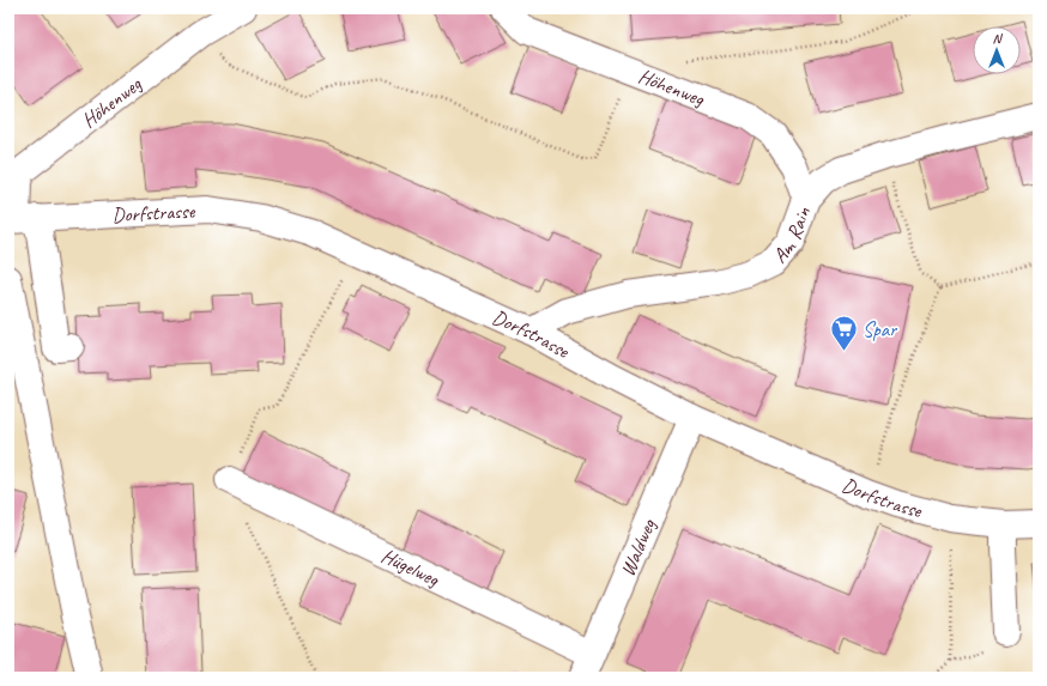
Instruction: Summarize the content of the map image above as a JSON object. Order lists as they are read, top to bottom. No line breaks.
{"streets":{"street":["Höhenweg","Dorfstrasse","Am Rain","Waldweg","Hügelweg"]},"crossings":[["Höhenweg","Dorfstrasse"],["Höhenweg","Am Rain"],["Dorfstrasse","Am Rain"],["Dorfstrasse","Waldweg"],["Waldweg","Hügelweg"]],"places":{"supermarket":["Spar"]},"north":"top"}
